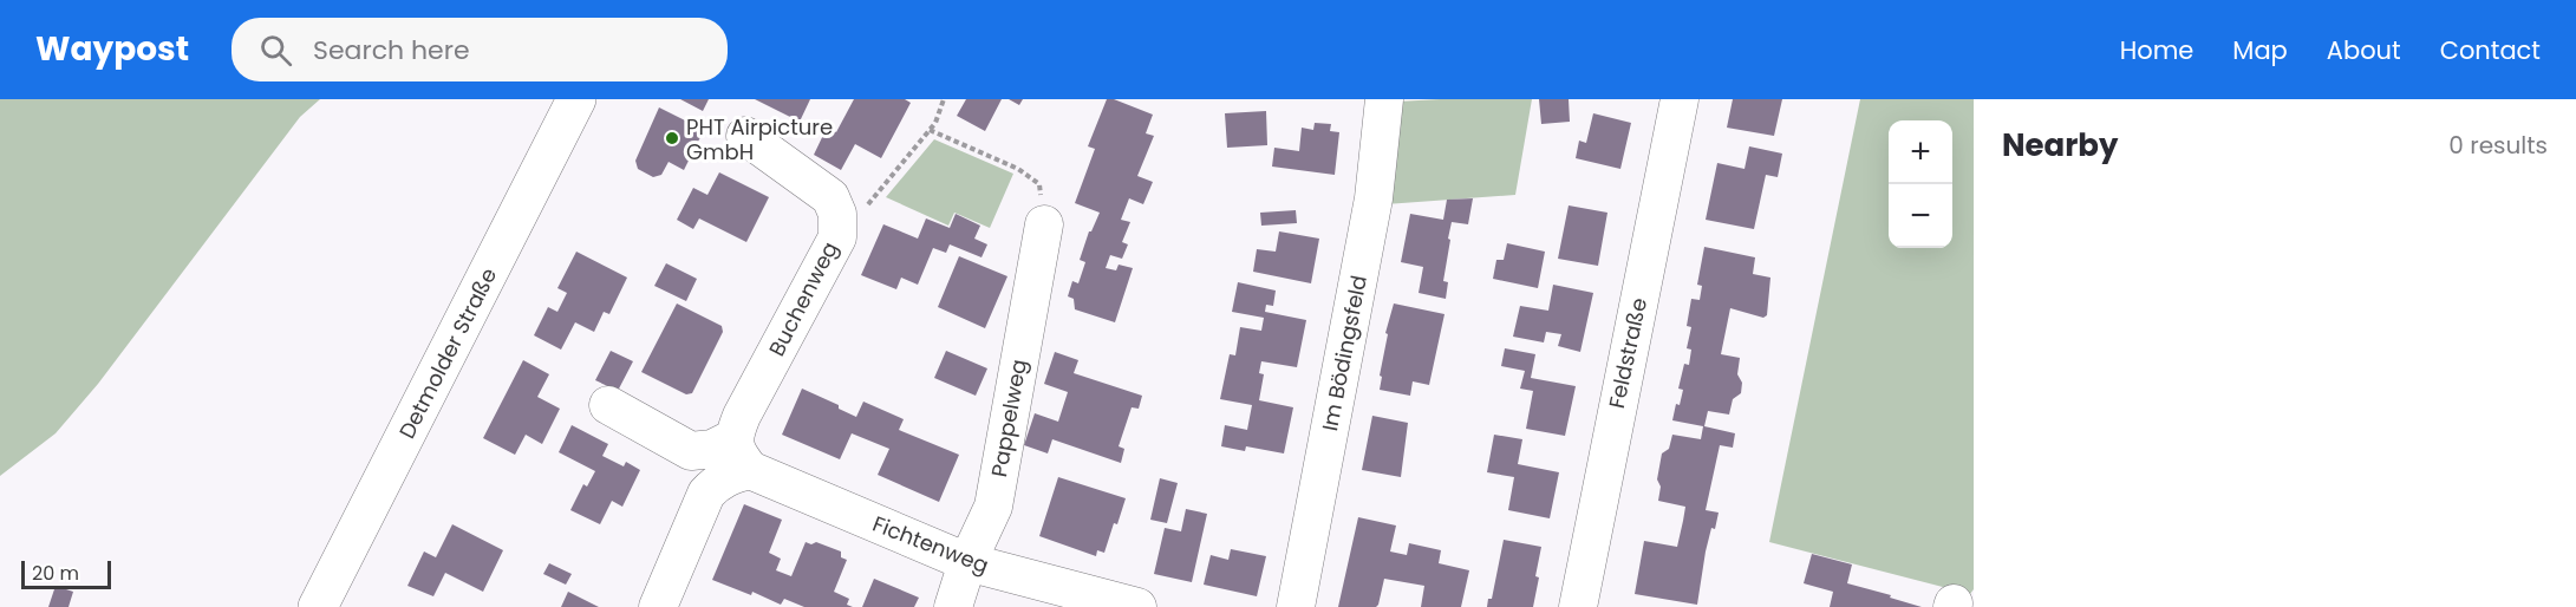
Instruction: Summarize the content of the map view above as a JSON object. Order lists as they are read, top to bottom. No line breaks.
{"streets":{"main road":["Detmolder Straße"],"street":["Buchenweg","Im Bödingsfeld","Feldstraße","Pappelweg","Fichtenweg"]},"crossings":[["Buchenweg","Fichtenweg"],["Pappelweg","Fichtenweg"]],"places":["PHT Airpicture GmbH"],"scale_bar":"20 m","page":{"header":"Waypost","search":"Search here","nav":["Home","Map","About","Contact"],"heading":["Nearby","0 results"],"map_buttons":["+","−"],"scale":"20 m"}}
